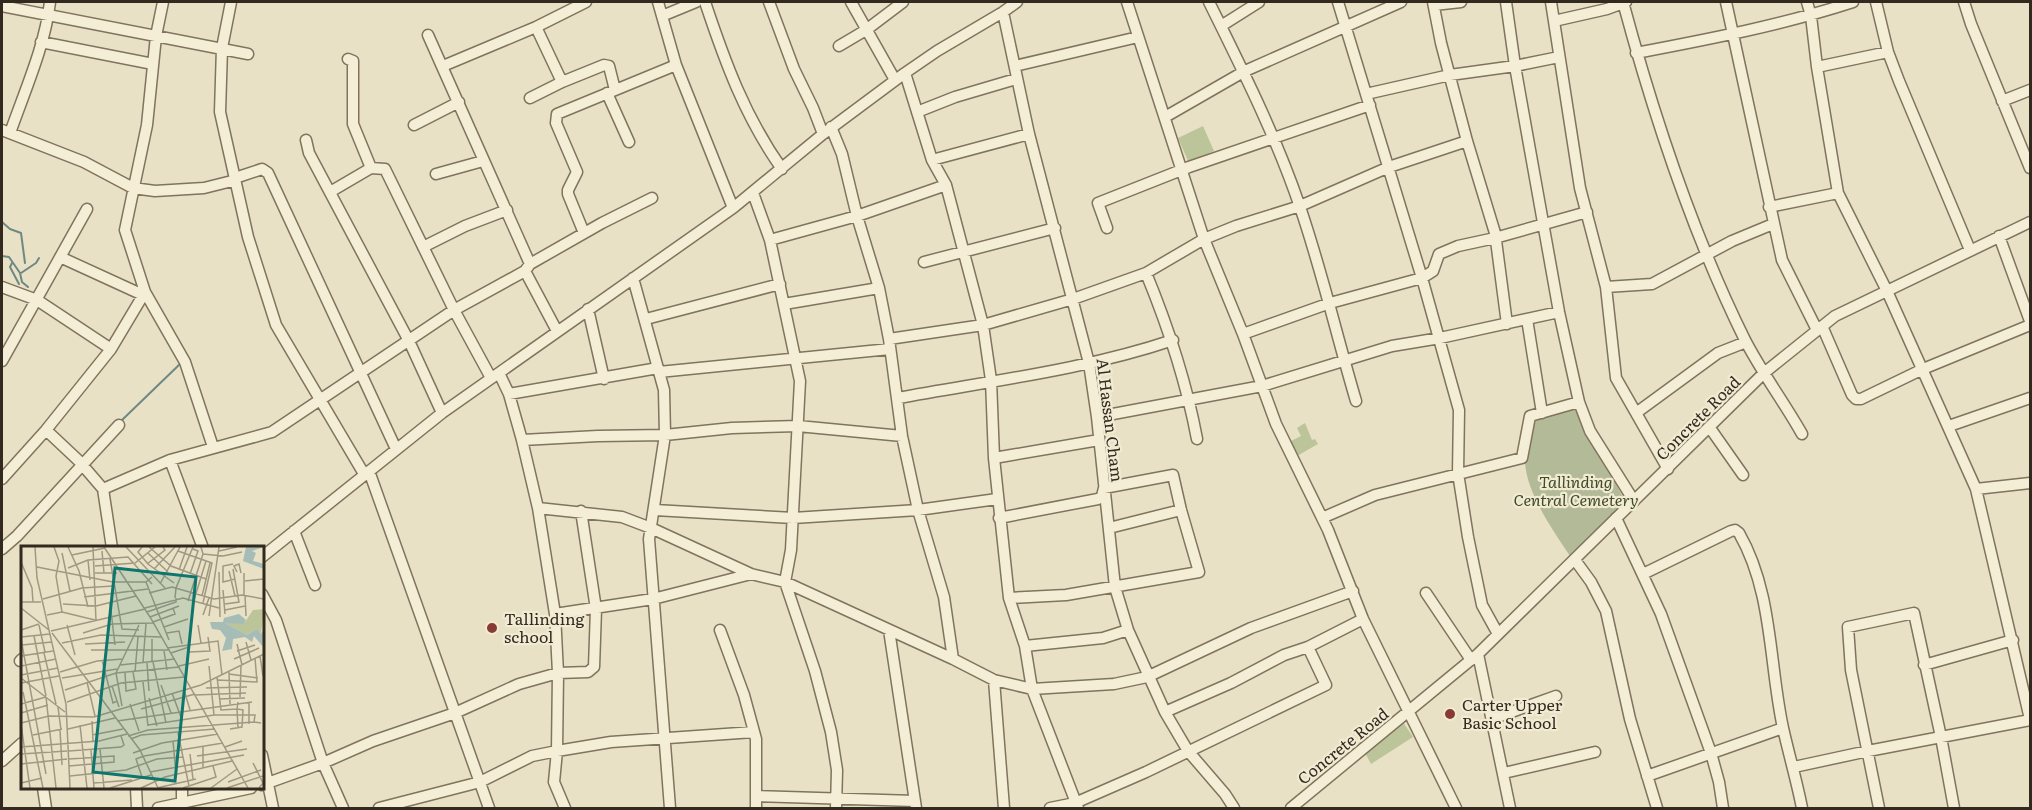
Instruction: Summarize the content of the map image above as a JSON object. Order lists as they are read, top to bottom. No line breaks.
{"streets":{"street":["Concrete Road","Al Hassan Cham"]},"parks":["Tallinding Central Cemetery"],"places":["Tallinding school","Carter Upper Basic School"]}
